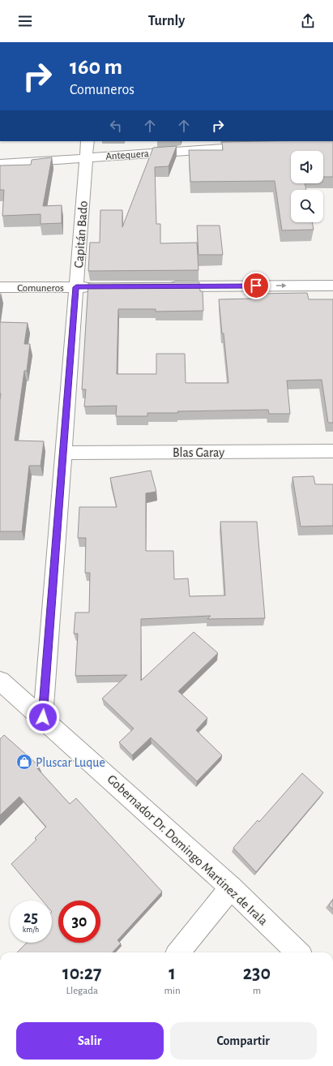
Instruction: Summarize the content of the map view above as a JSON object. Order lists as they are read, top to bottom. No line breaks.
{"streets":{"street":["Antequera","Capitán Bado","Comuneros","Blas Garay","Gobernador Dr. Domingo Martinez de Irala"]},"crossings":[["Antequera","Capitán Bado"],["Capitán Bado","Comuneros"],["Capitán Bado","Blas Garay"],["Capitán Bado","Gobernador Dr. Domingo Martinez de Irala"]],"places":{"shop":["Pluscar Luque"]},"page":{"header":"Turnly","turn":["160 m","Comuneros"],"speed":"25 km/h","limit":"30","eta":["10:27","Llegada","1","min","230","m"],"buttons":["Salir","Compartir"]}}
